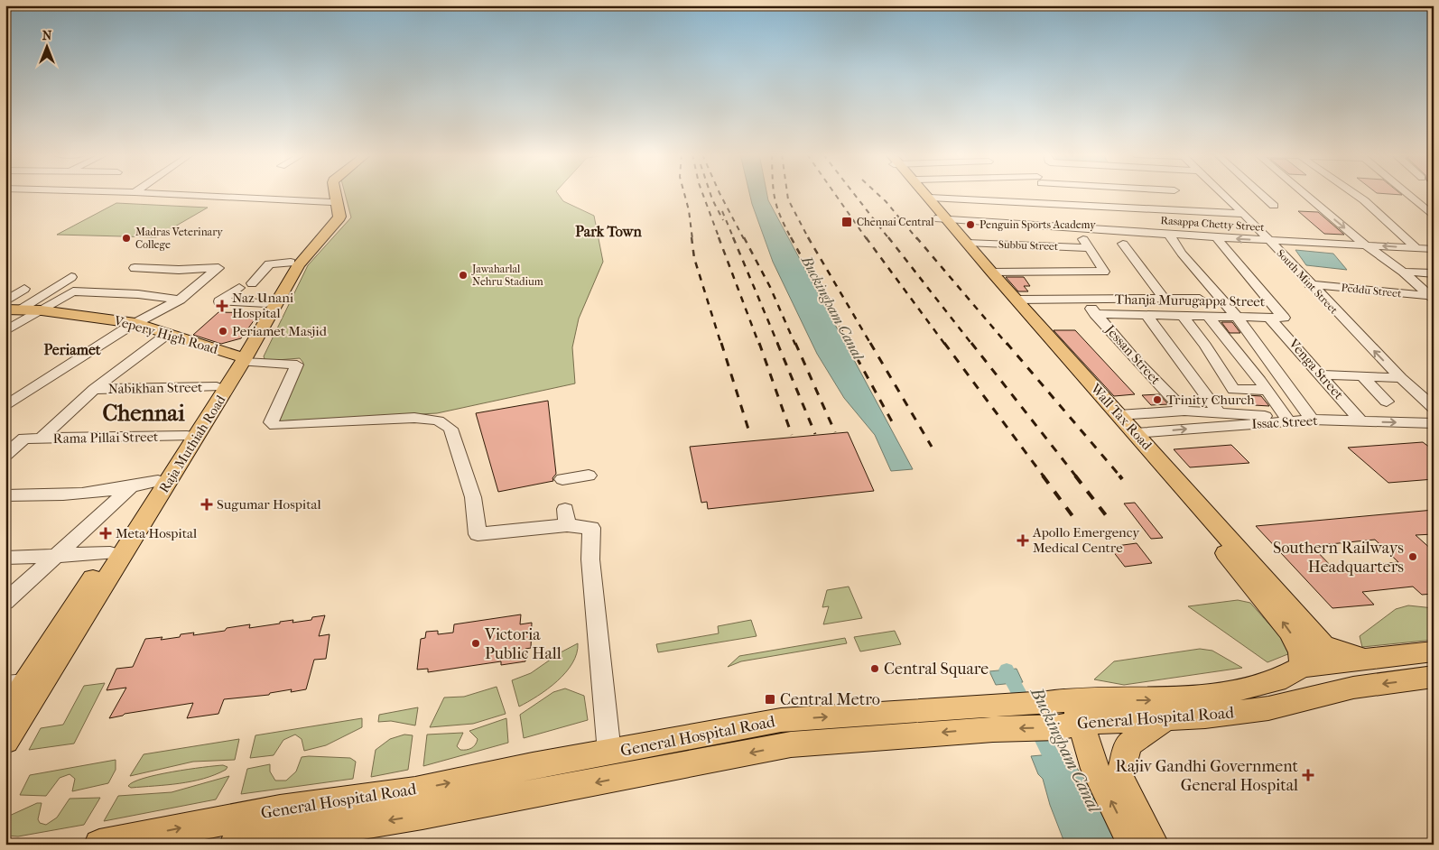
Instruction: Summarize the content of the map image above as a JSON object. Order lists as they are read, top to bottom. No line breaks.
{"streets":{"main road":["Vepery High Road","Wall Tax Road","Raja Muthiah Road","General Hospital Road"],"street":["Rasappa Chetty Street","Subbu Street","South Mint Street","Peddu Street","Thanja Murugappa Street","Jessan Street","Venga Street","Nabikhan Street","Issac Street","Rama Pillai Street"]},"crossings":[["Rasappa Chetty Street","South Mint Street"],["Rasappa Chetty Street","Thanja Murugappa Street"],["Rasappa Chetty Street","Wall Tax Road"],["Subbu Street","Wall Tax Road"],["South Mint Street","Peddu Street"],["Thanja Murugappa Street","Jessan Street"],["Thanja Murugappa Street","Venga Street"],["Vepery High Road","Raja Muthiah Road"],["Venga Street","Issac Street"],["Nabikhan Street","Raja Muthiah Road"],["Wall Tax Road","Issac Street"],["Wall Tax Road","General Hospital Road"],["Rama Pillai Street","Raja Muthiah Road"]],"districts":["Park Town","Periamet","Chennai"],"water":["Buckingham Canal"],"places":{"transit":["Chennai Central","Central Metro"],"other":["Penguin Sports Academy","Madras Veterinary College","Jawaharlal Nehru Stadium","Periamet Masjid","Trinity Church","Southern Railways Headquarters","Victoria Public Hall","Central Square"],"health":["Naz Unani Hospital","Sugumar Hospital","Meta Hospital","Apollo Emergency Medical Centre","Rajiv Gandhi Government General Hospital"]},"north":"top"}
